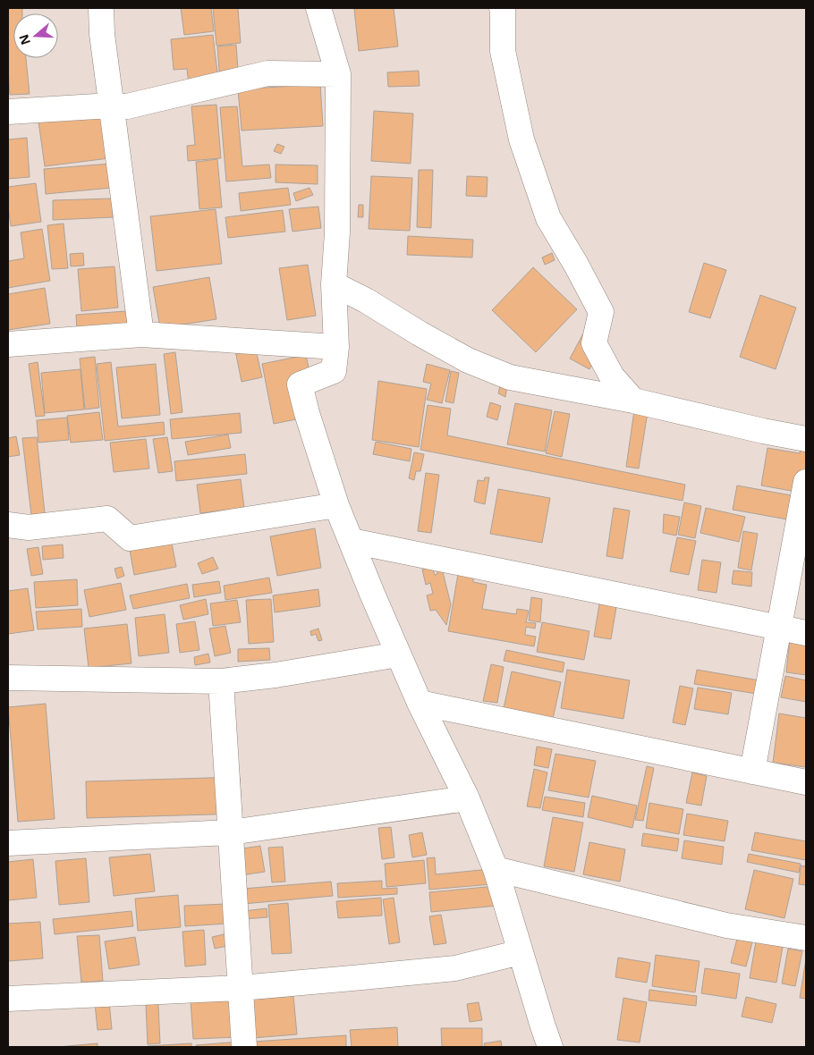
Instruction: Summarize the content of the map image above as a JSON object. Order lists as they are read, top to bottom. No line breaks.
{"north":"left"}
